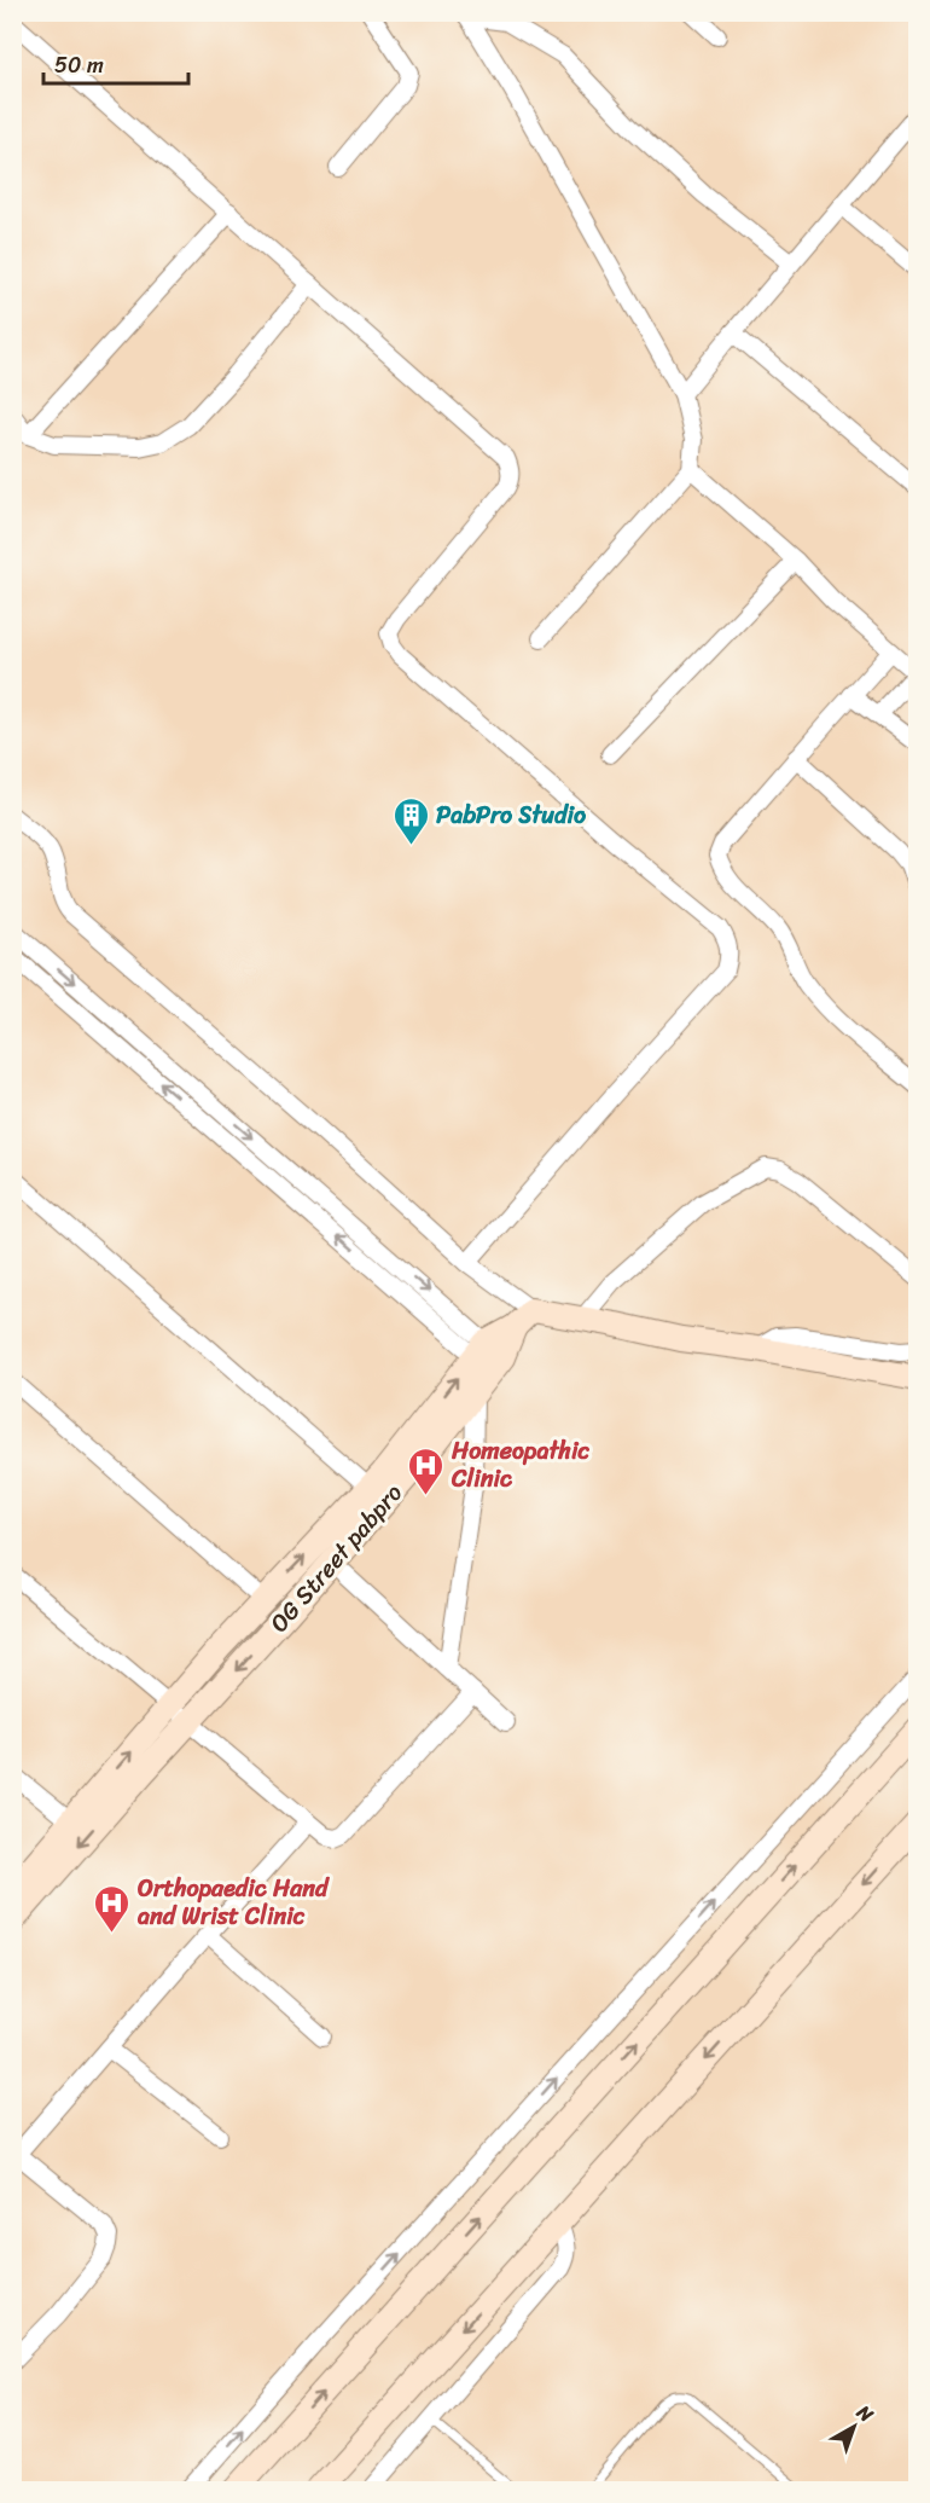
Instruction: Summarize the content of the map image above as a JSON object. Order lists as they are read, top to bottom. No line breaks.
{"streets":{"main road":["OG Street pabpro"]},"places":{"building":["PabPro Studio"],"hospital":["Homeopathic Clinic","Orthopaedic Hand and Wrist Clinic"]},"scale_bar":"50 m","north":"top right"}
